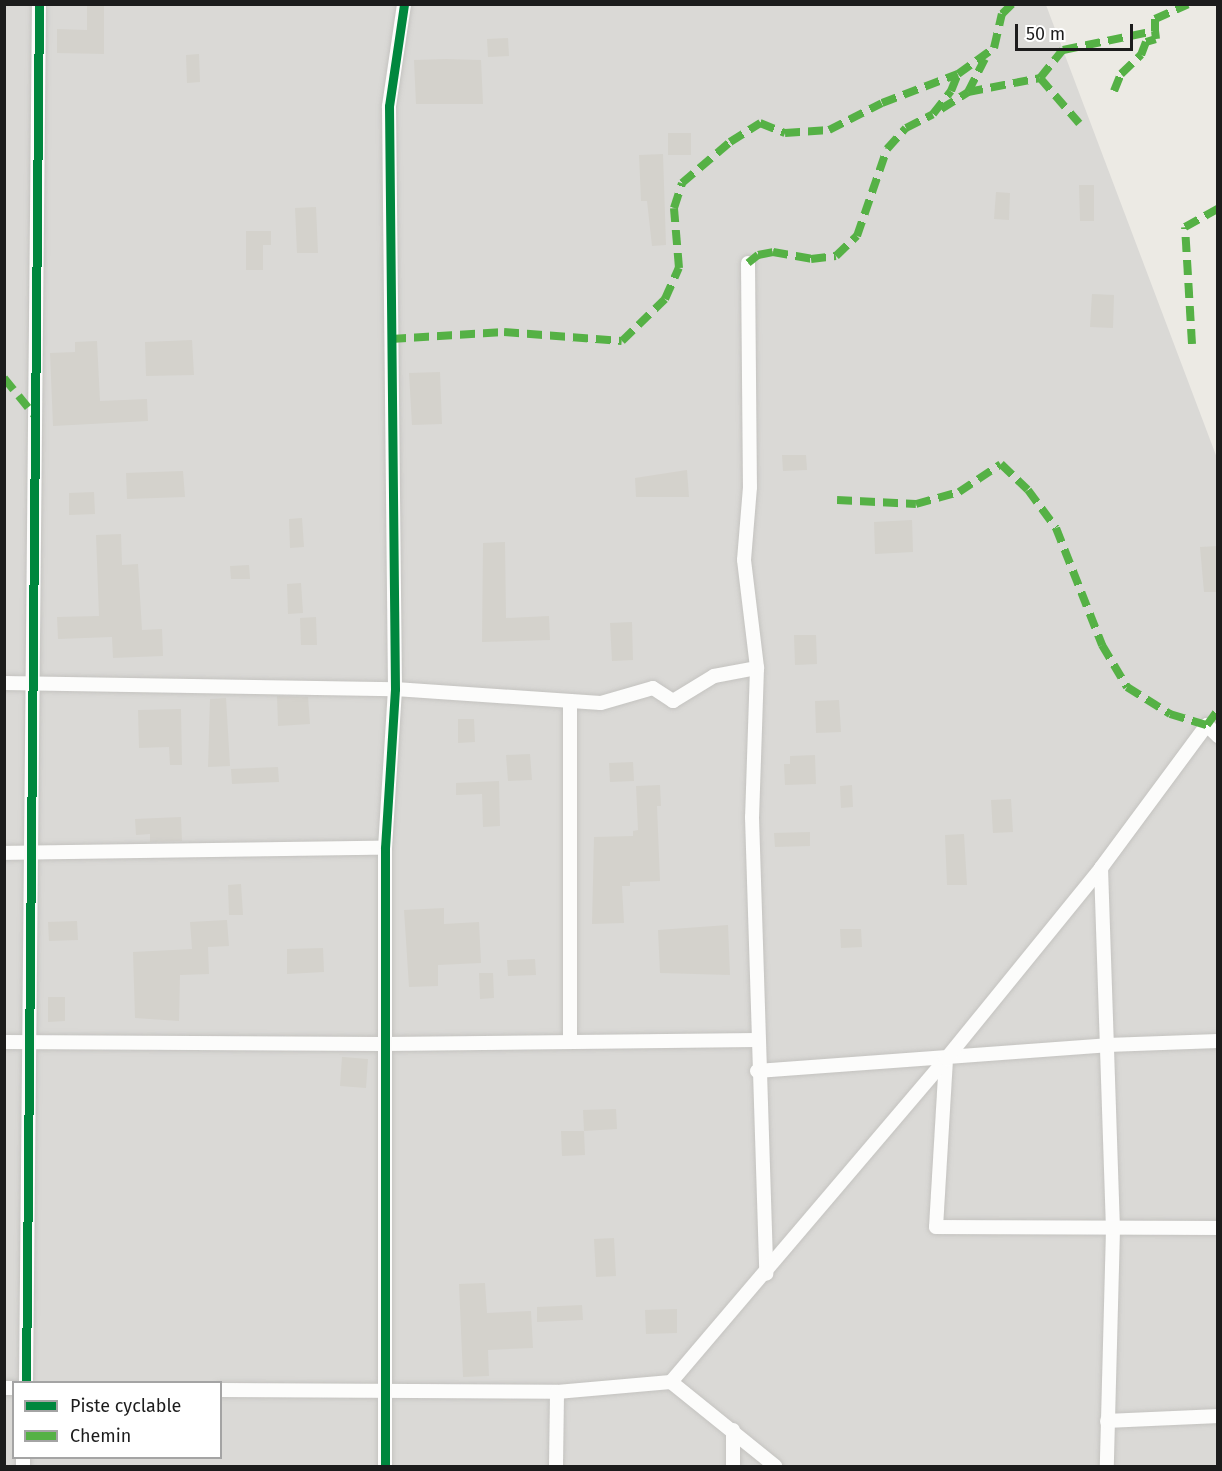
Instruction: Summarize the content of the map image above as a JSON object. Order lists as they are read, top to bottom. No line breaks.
{"legend":["Piste cyclable","Chemin"],"scale_bar":"50 m"}
